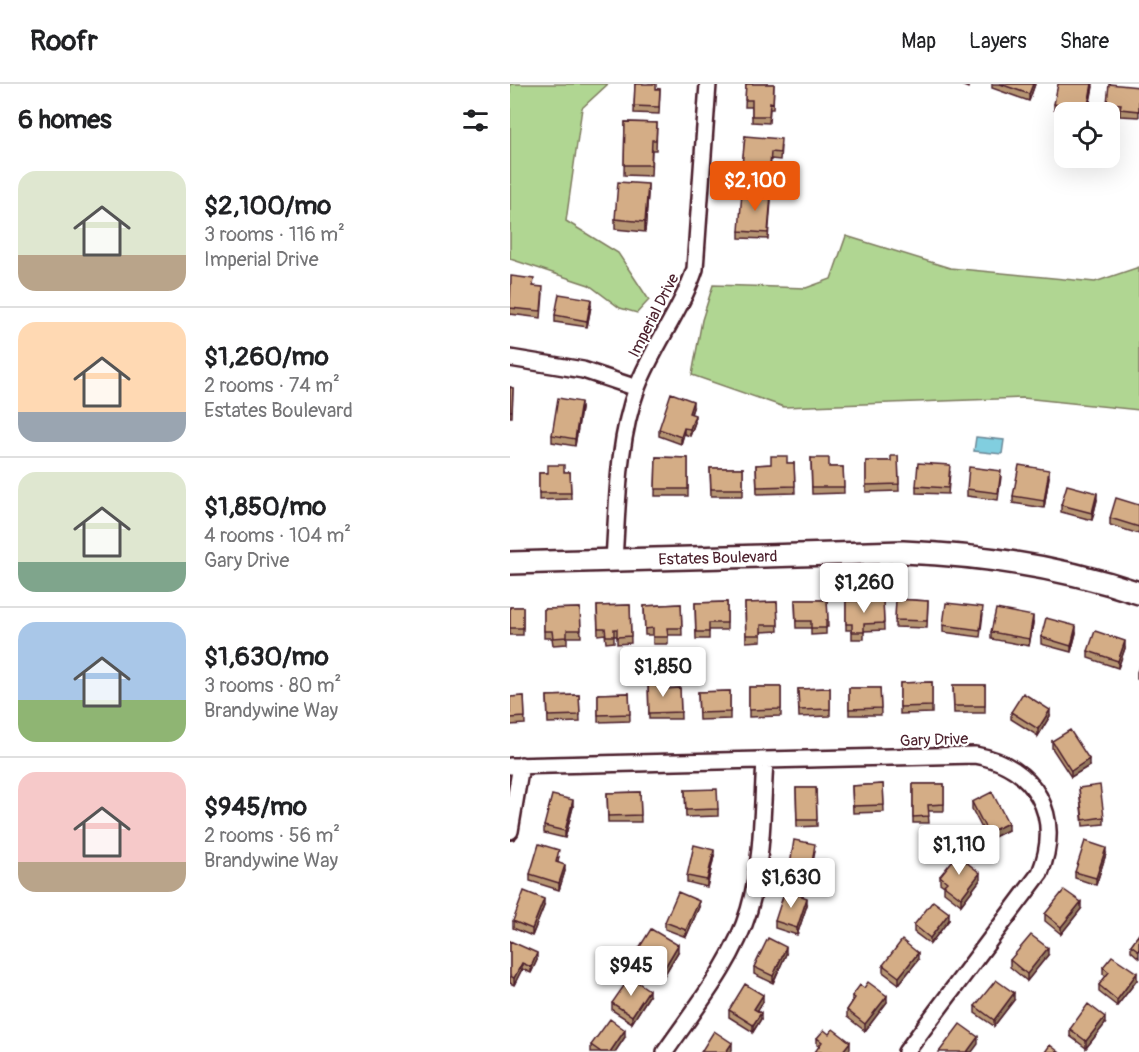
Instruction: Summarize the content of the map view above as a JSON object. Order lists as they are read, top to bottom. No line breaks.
{"streets":{"street":["Imperial Drive","Estates Boulevard","Gary Drive"]},"crossings":[["Imperial Drive","Estates Boulevard"]],"page":{"header":"Roofr","nav":["Map","Layers","Share"],"heading":"6 homes","list":[{"name":"$2,100/mo","note":"3 rooms · 116 m² · Imperial Drive"},{"name":"$1,260/mo","note":"2 rooms · 74 m² · Estates Boulevard"},{"name":"$1,850/mo","note":"4 rooms · 104 m² · Gary Drive"},{"name":"$1,630/mo","note":"3 rooms · 80 m² · Brandywine Way"},{"name":"$945/mo","note":"2 rooms · 56 m² · Brandywine Way"}],"price":["$2,100","$1,260","$1,850","$1,110","$1,630","$945"]}}
